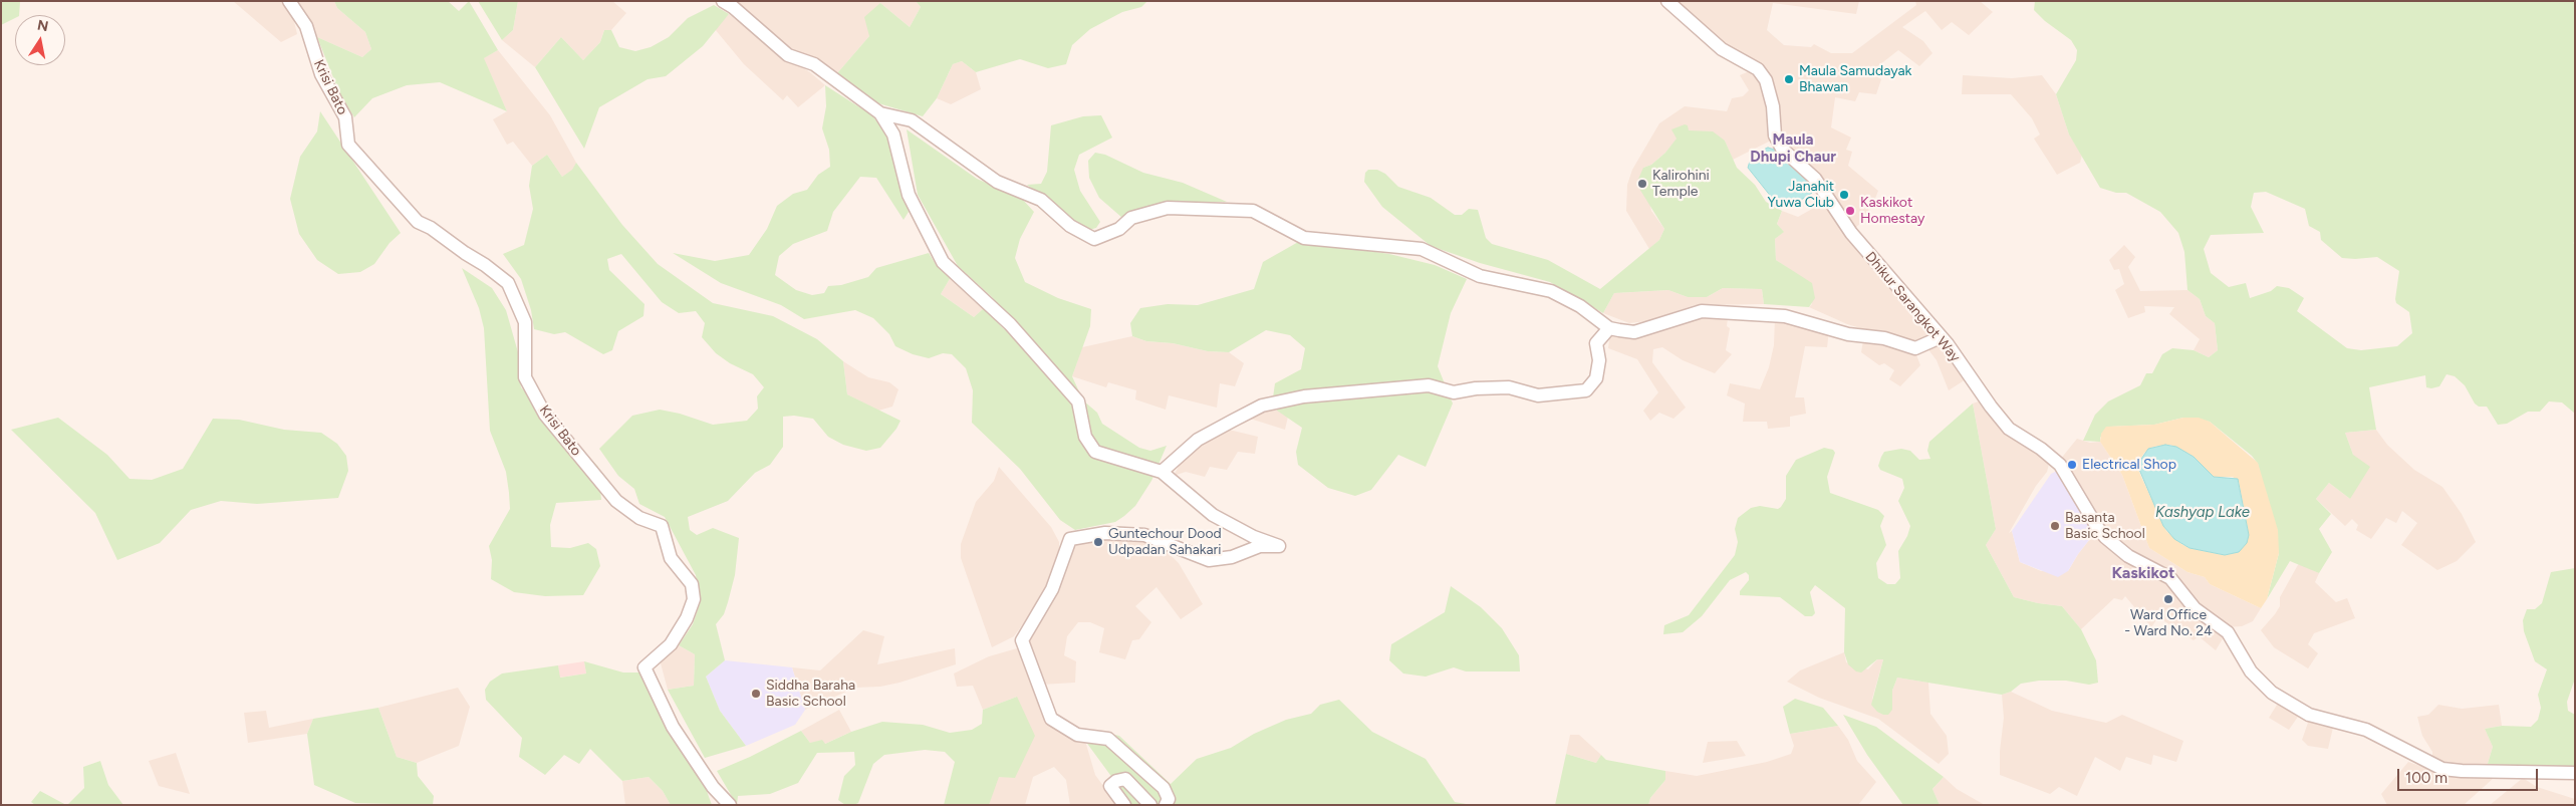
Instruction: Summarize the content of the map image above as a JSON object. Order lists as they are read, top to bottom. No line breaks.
{"streets":{"street":["Krisi Bato","Dhikur Sarangkot Way"]},"districts":["Maula Dhupi Chaur","Kaskikot"],"water":["Kashyap Lake"],"places":["Maula Samudayak Bhawan","Kalirohini Temple","Janahit Yuwa Club","Kaskikot Homestay","Electrical Shop","Basanta Basic School","Guntechour Dood Udpadan Sahakari","Ward Office - Ward No. 24","Siddha Baraha Basic School"],"scale_bar":"100 m","north":"top"}
